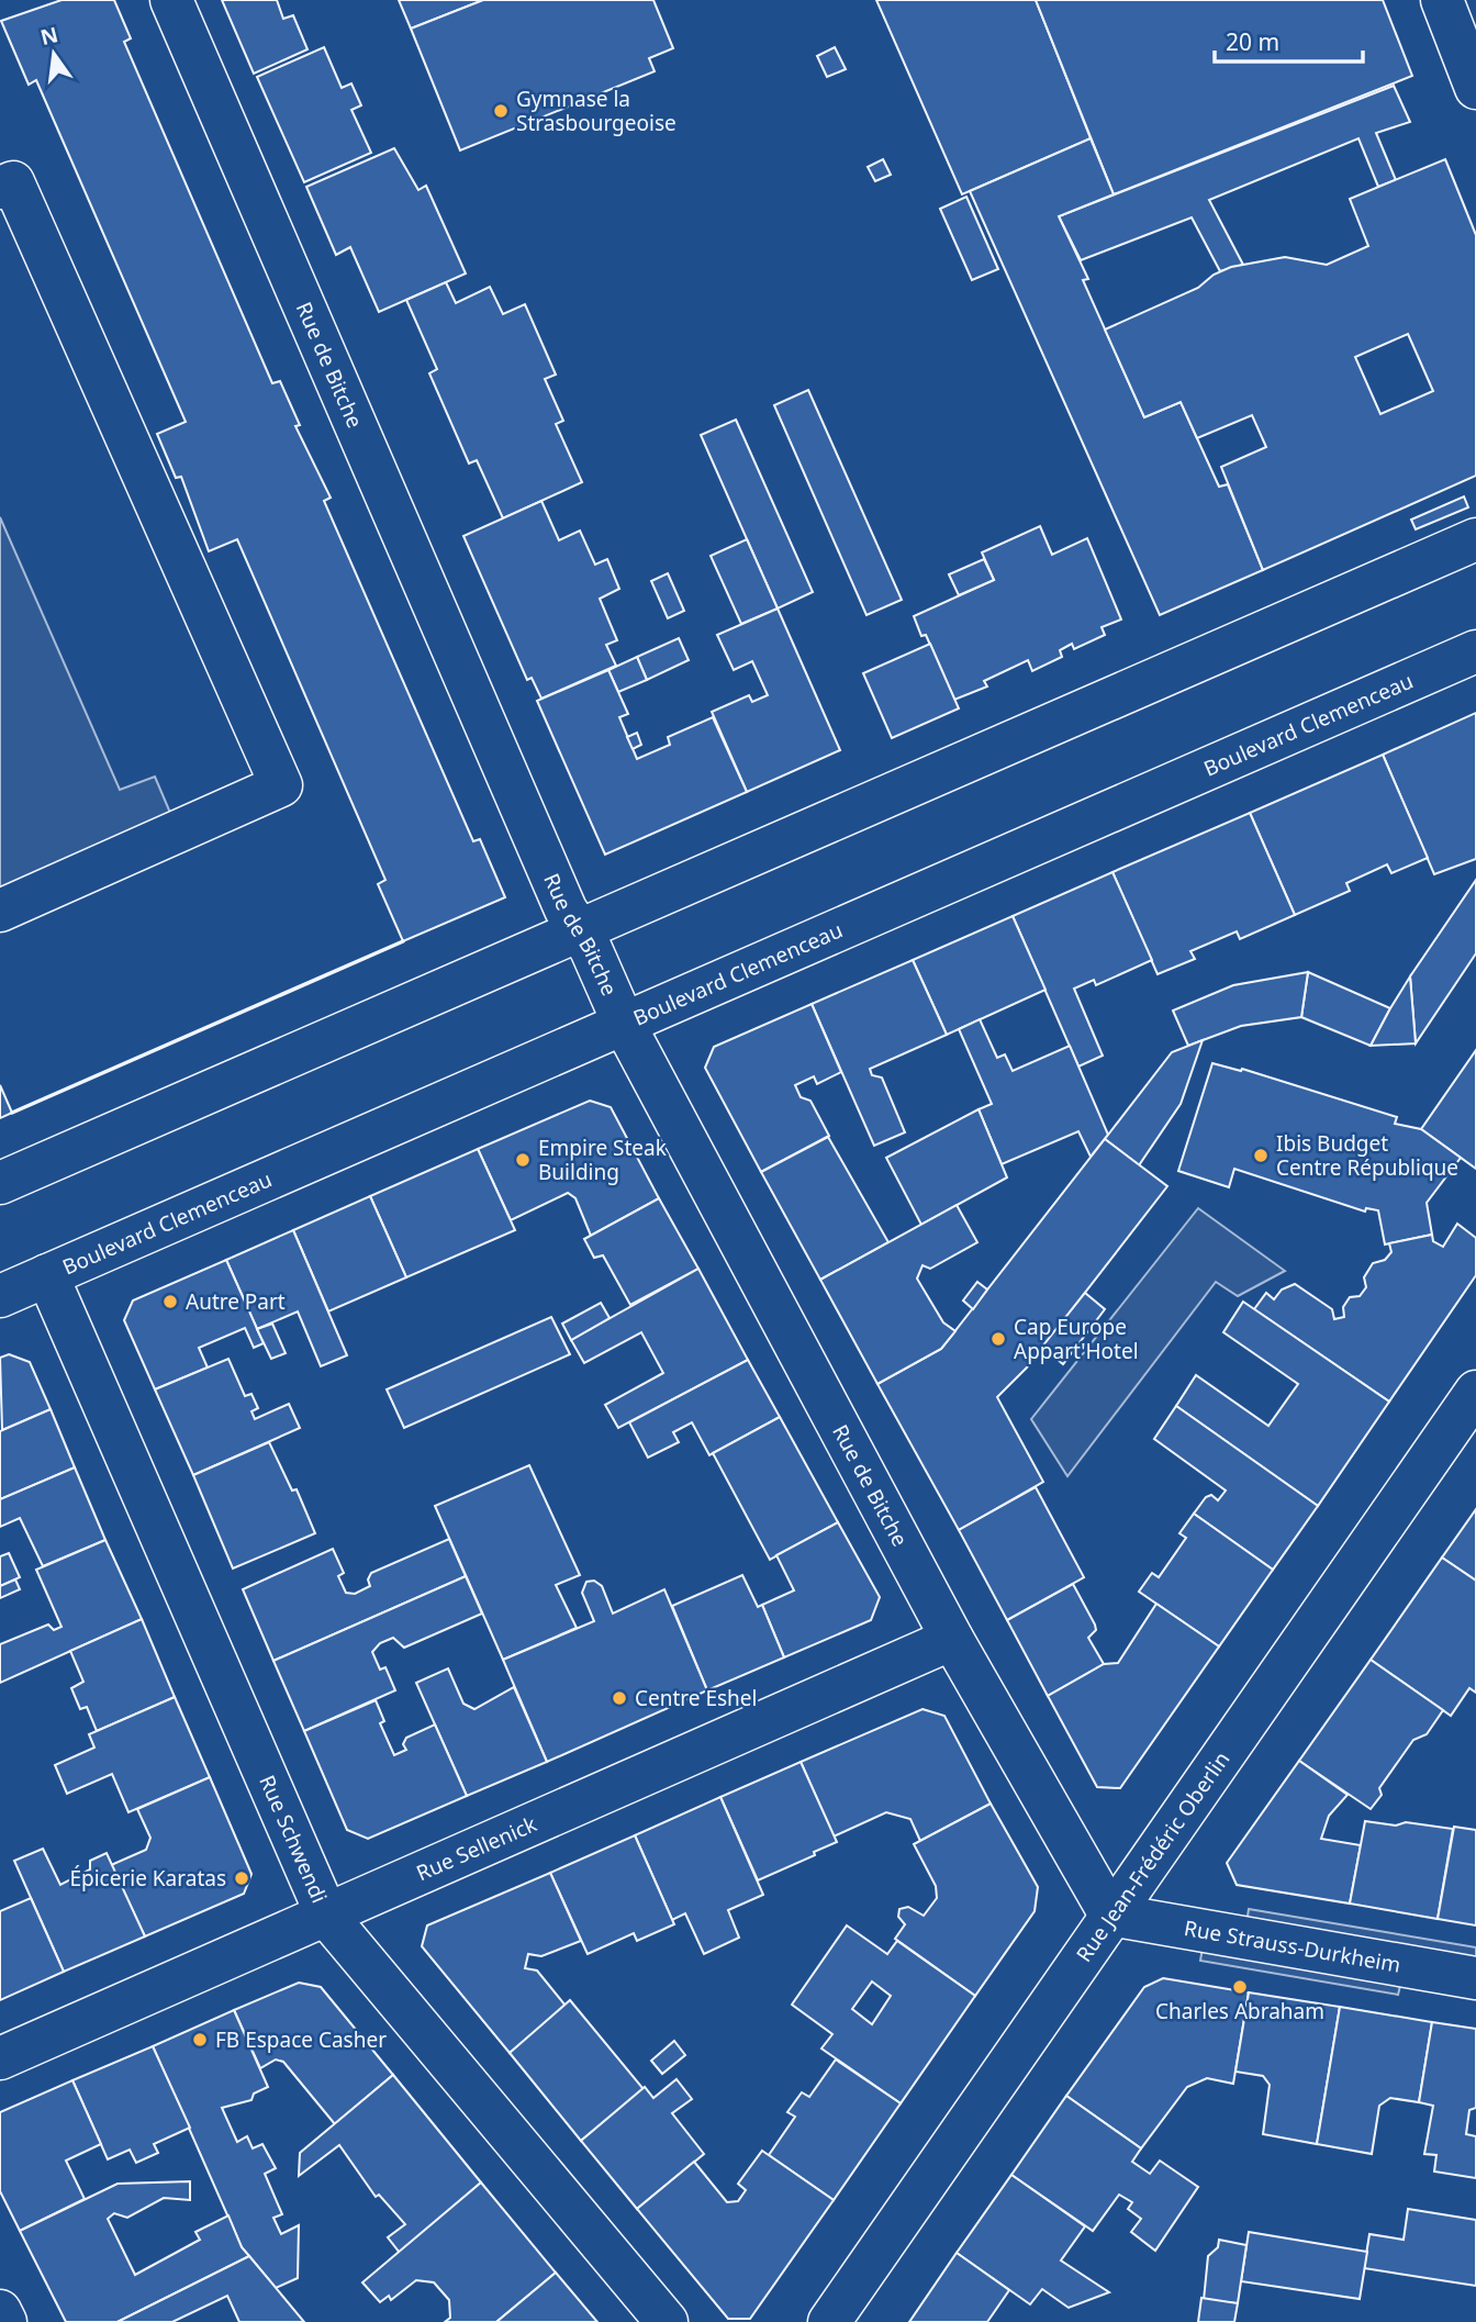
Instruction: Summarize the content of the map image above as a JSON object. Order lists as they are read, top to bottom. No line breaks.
{"streets":{"street":["Rue de Bitche","Boulevard Clemenceau","Rue Schwendi","Rue Sellenick","Rue Jean-Frédéric Oberlin","Rue Strauss-Durkheim"]},"crossings":[["Rue de Bitche","Boulevard Clemenceau"],["Rue de Bitche","Rue Sellenick"],["Rue de Bitche","Rue Jean-Frédéric Oberlin"],["Rue de Bitche","Rue Strauss-Durkheim"],["Boulevard Clemenceau","Rue Schwendi"],["Rue Schwendi","Rue Sellenick"],["Rue Jean-Frédéric Oberlin","Rue Strauss-Durkheim"]],"places":["Gymnase la Strasbourgeoise","Ibis Budget Centre République","Empire Steak Building","Autre Part","Cap Europe Appart'Hotel","Centre Eshel","Épicerie Karatas","Charles Abraham","FB Espace Casher"],"scale_bar":"20 m","north":"top"}
